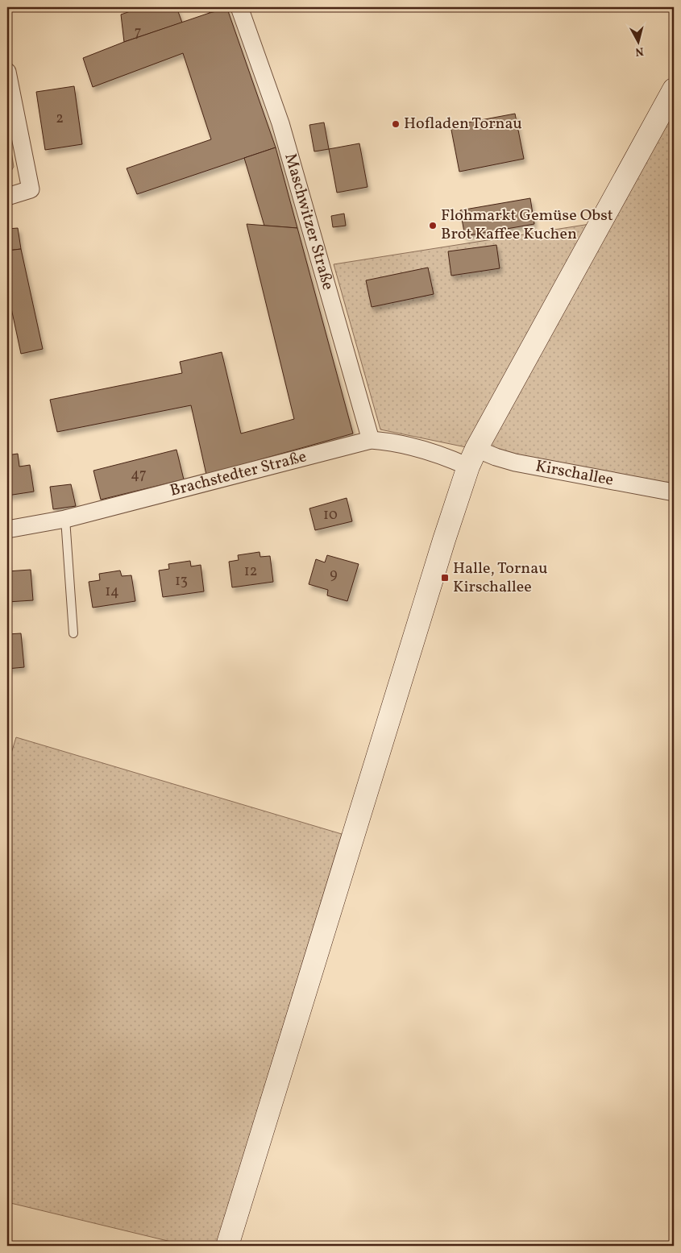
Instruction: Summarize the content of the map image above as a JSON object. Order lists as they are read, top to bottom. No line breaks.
{"streets":{"street":["Maschwitzer Straße","Brachstedter Straße","Kirschallee"]},"crossings":[["Maschwitzer Straße","Brachstedter Straße"],["Brachstedter Straße","Kirschallee"]],"places":{"other":["Hofladen Tornau","Flohmarkt Gemüse Obst Brot Kaffee Kuchen"],"transit":["Halle, Tornau Kirschallee"]},"house_numbers":["7","2","47","10","12","9","13","14"],"north":"bottom"}
